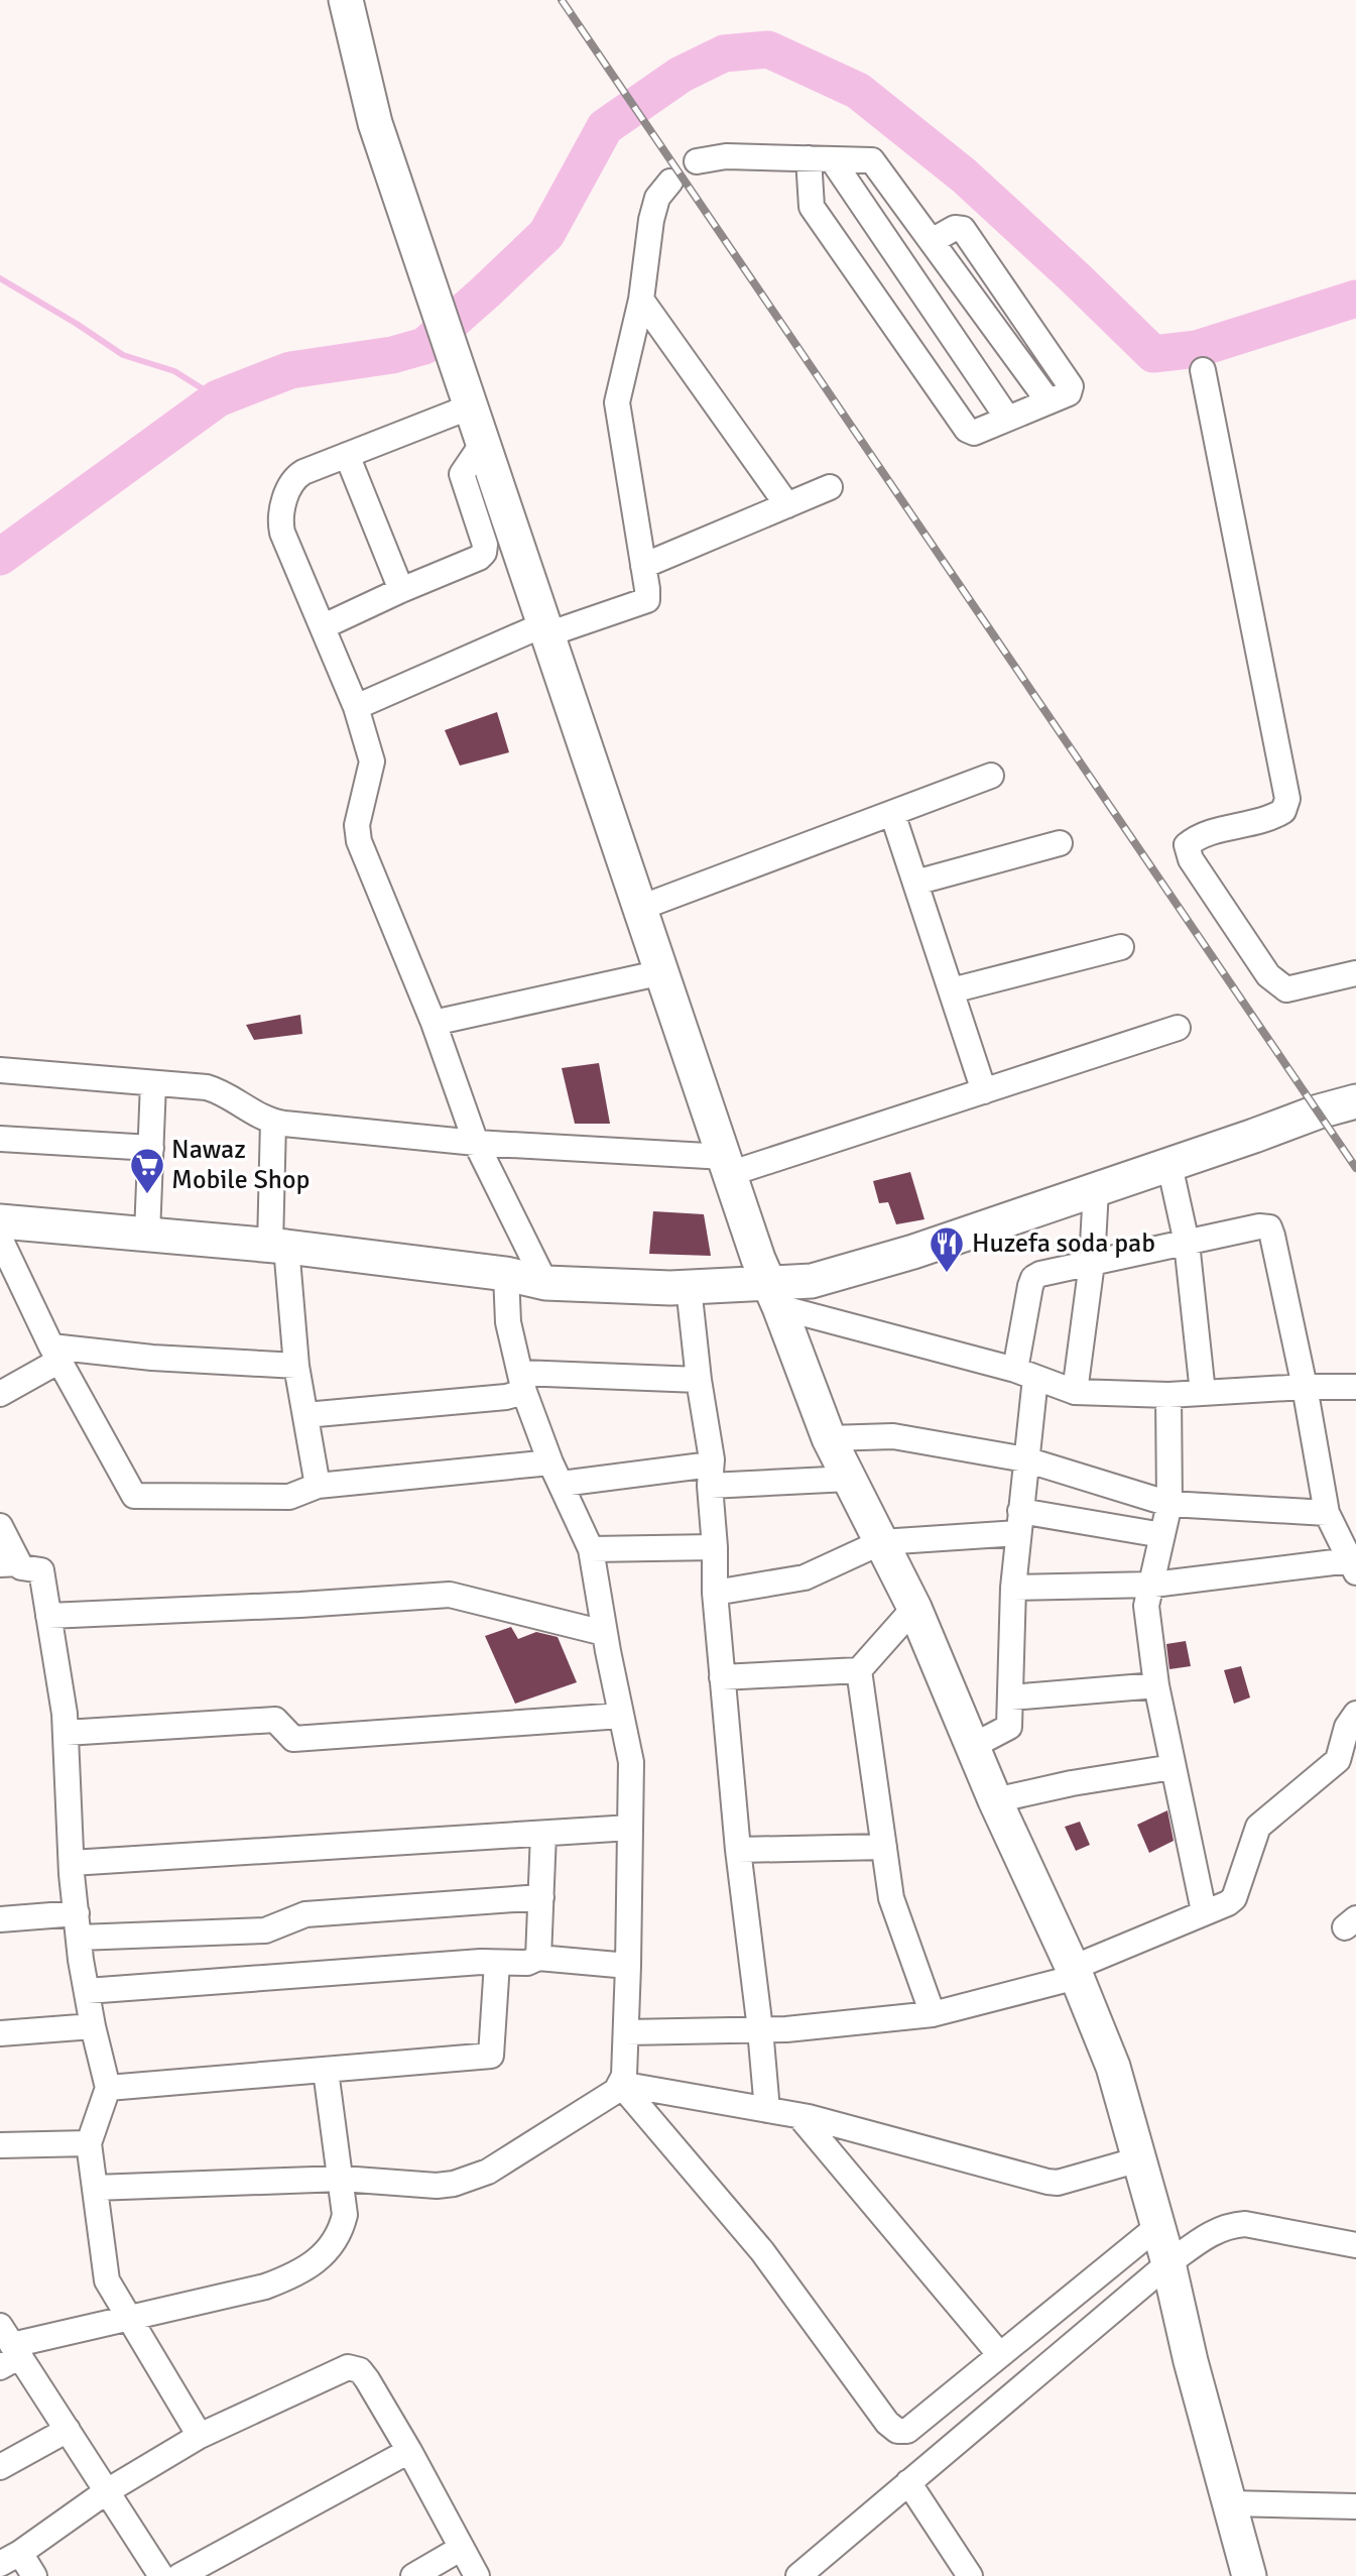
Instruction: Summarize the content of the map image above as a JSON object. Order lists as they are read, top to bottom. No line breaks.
{"places":{"supermarket":["Nawaz Mobile Shop"],"restaurant":["Huzefa soda pab"]}}
